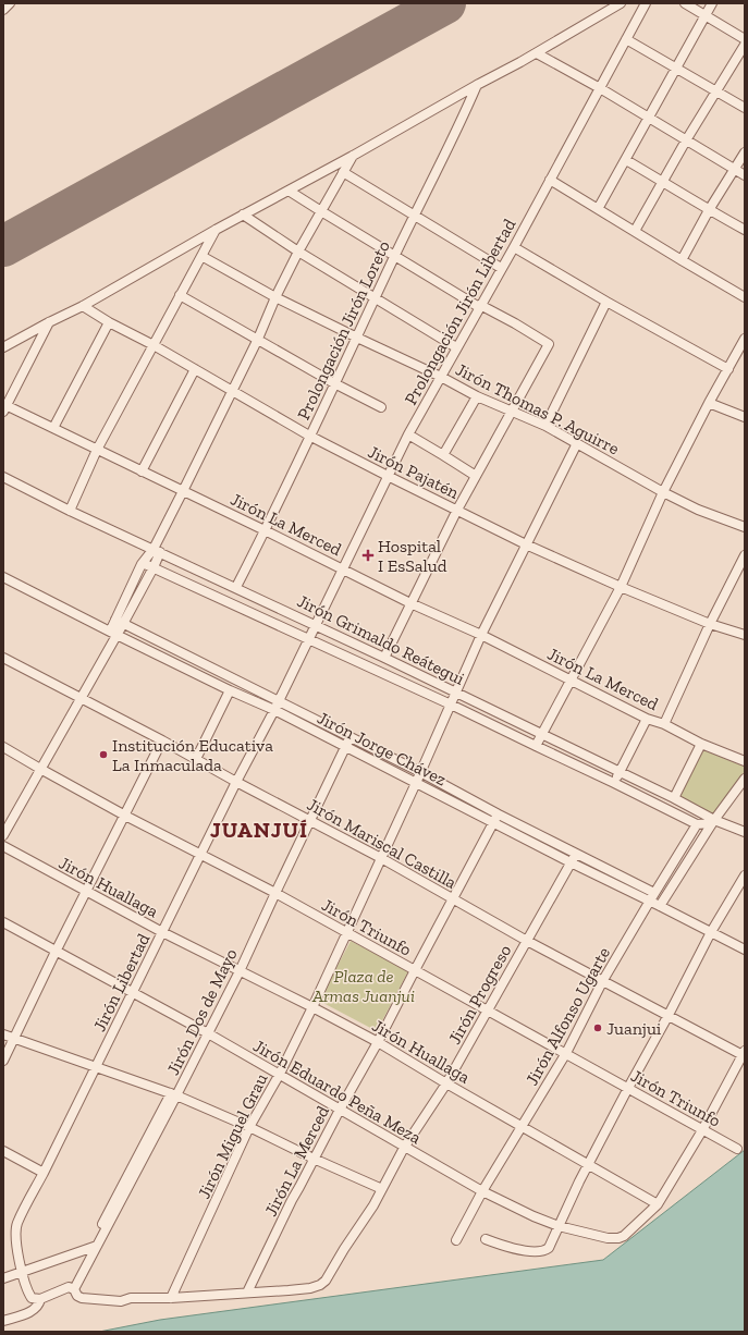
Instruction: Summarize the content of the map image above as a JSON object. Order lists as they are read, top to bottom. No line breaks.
{"streets":{"street":["Prolongación Jirón Libertad","Prolongación Jirón Loreto","Jirón Thomas P. Aguirre","Jirón Pajatén","Jirón La Merced","Jirón Grimaldo Reátegui","Jirón Jorge Chávez","Jirón Mariscal Castilla","Jirón Huallaga","Jirón Triunfo","Jirón Libertad","Jirón Progreso","Jirón Dos de Mayo","Jirón Alfonso Ugarte","Jirón Eduardo Peña Meza","Jirón Miguel Grau"]},"crossings":[["Prolongación Jirón Libertad","Jirón Thomas P. Aguirre"],["Prolongación Jirón Libertad","Jirón Pajatén"],["Prolongación Jirón Libertad","Jirón La Merced"],["Prolongación Jirón Libertad","Jirón Grimaldo Reátegui"],["Prolongación Jirón Libertad","Jirón Libertad"],["Prolongación Jirón Loreto","Jirón Thomas P. Aguirre"],["Prolongación Jirón Loreto","Jirón Pajatén"],["Prolongación Jirón Loreto","Jirón La Merced"],["Prolongación Jirón Loreto","Jirón Grimaldo Reátegui"],["Jirón Thomas P. Aguirre","Jirón Miguel Grau"],["Jirón Pajatén","Jirón Miguel Grau"],["Jirón La Merced","Jirón Jorge Chávez"],["Jirón La Merced","Jirón Mariscal Castilla"],["Jirón La Merced","Jirón Huallaga"],["Jirón La Merced","Jirón Triunfo"],["Jirón La Merced","Jirón Progreso"],["Jirón La Merced","Jirón Eduardo Peña Meza"],["Jirón La Merced","Jirón Miguel Grau"],["Jirón Grimaldo Reátegui","Jirón Libertad"],["Jirón Grimaldo Reátegui","Jirón Alfonso Ugarte"],["Jirón Grimaldo Reátegui","Jirón Miguel Grau"],["Jirón Jorge Chávez","Jirón Libertad"],["Jirón Jorge Chávez","Jirón Progreso"],["Jirón Jorge Chávez","Jirón Dos de Mayo"],["Jirón Jorge Chávez","Jirón Alfonso Ugarte"],["Jirón Jorge Chávez","Jirón Miguel Grau"],["Jirón Mariscal Castilla","Jirón Libertad"],["Jirón Mariscal Castilla","Jirón Progreso"],["Jirón Mariscal Castilla","Jirón Dos de Mayo"],["Jirón Mariscal Castilla","Jirón Alfonso Ugarte"],["Jirón Mariscal Castilla","Jirón Miguel Grau"],["Jirón Huallaga","Jirón Libertad"],["Jirón Huallaga","Jirón Progreso"],["Jirón Huallaga","Jirón Dos de Mayo"],["Jirón Huallaga","Jirón Alfonso Ugarte"],["Jirón Huallaga","Jirón Eduardo Peña Meza"],["Jirón Huallaga","Jirón Miguel Grau"],["Jirón Triunfo","Jirón Libertad"],["Jirón Triunfo","Jirón Progreso"],["Jirón Triunfo","Jirón Dos de Mayo"],["Jirón Triunfo","Jirón Alfonso Ugarte"],["Jirón Triunfo","Jirón Miguel Grau"],["Jirón Libertad","Jirón Eduardo Peña Meza"],["Jirón Progreso","Jirón Eduardo Peña Meza"],["Jirón Dos de Mayo","Jirón Eduardo Peña Meza"],["Jirón Alfonso Ugarte","Jirón Eduardo Peña Meza"],["Jirón Eduardo Peña Meza","Jirón Miguel Grau"]],"districts":["JUANJUÍ"],"parks":["Plaza de Armas Juanjui"],"places":{"health":["Hospital I EsSalud"],"other":["Institución Educativa La Inmaculada","Juanjui"]}}
